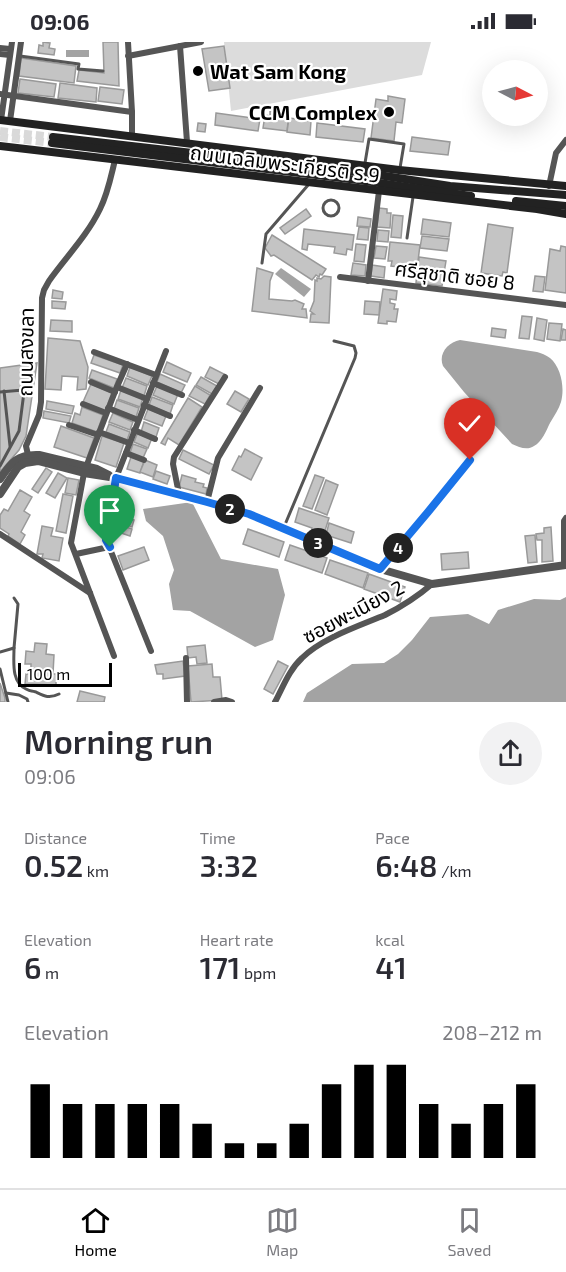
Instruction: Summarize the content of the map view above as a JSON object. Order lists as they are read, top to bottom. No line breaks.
{"streets":{"main road":["ถนนเฉลิมพระเกียรติ ร.9"],"street":["ศรีสุชาติ ซอย 8","ถนนสงขลา","ซอยพะเนียง 2"]},"crossings":[["ถนนเฉลิมพระเกียรติ ร.9","ถนนสงขลา"]],"places":["Wat Sam Kong","CCM Complex"],"scale_bar":"100 m","north":"right","page":{"status":"09:06","pins":["2","3","4"],"scale":"100 m","heading":["Morning run","09:06"],"stats":[["Distance","0.52 km"],["Time","3:32"],["Pace","6:48 /km"],["Elevation","6 m"],["Heart rate","171 bpm"],["kcal","41"]],"chart":["Elevation","208–212 m"],"tabs":["Home","Map","Saved"]}}
